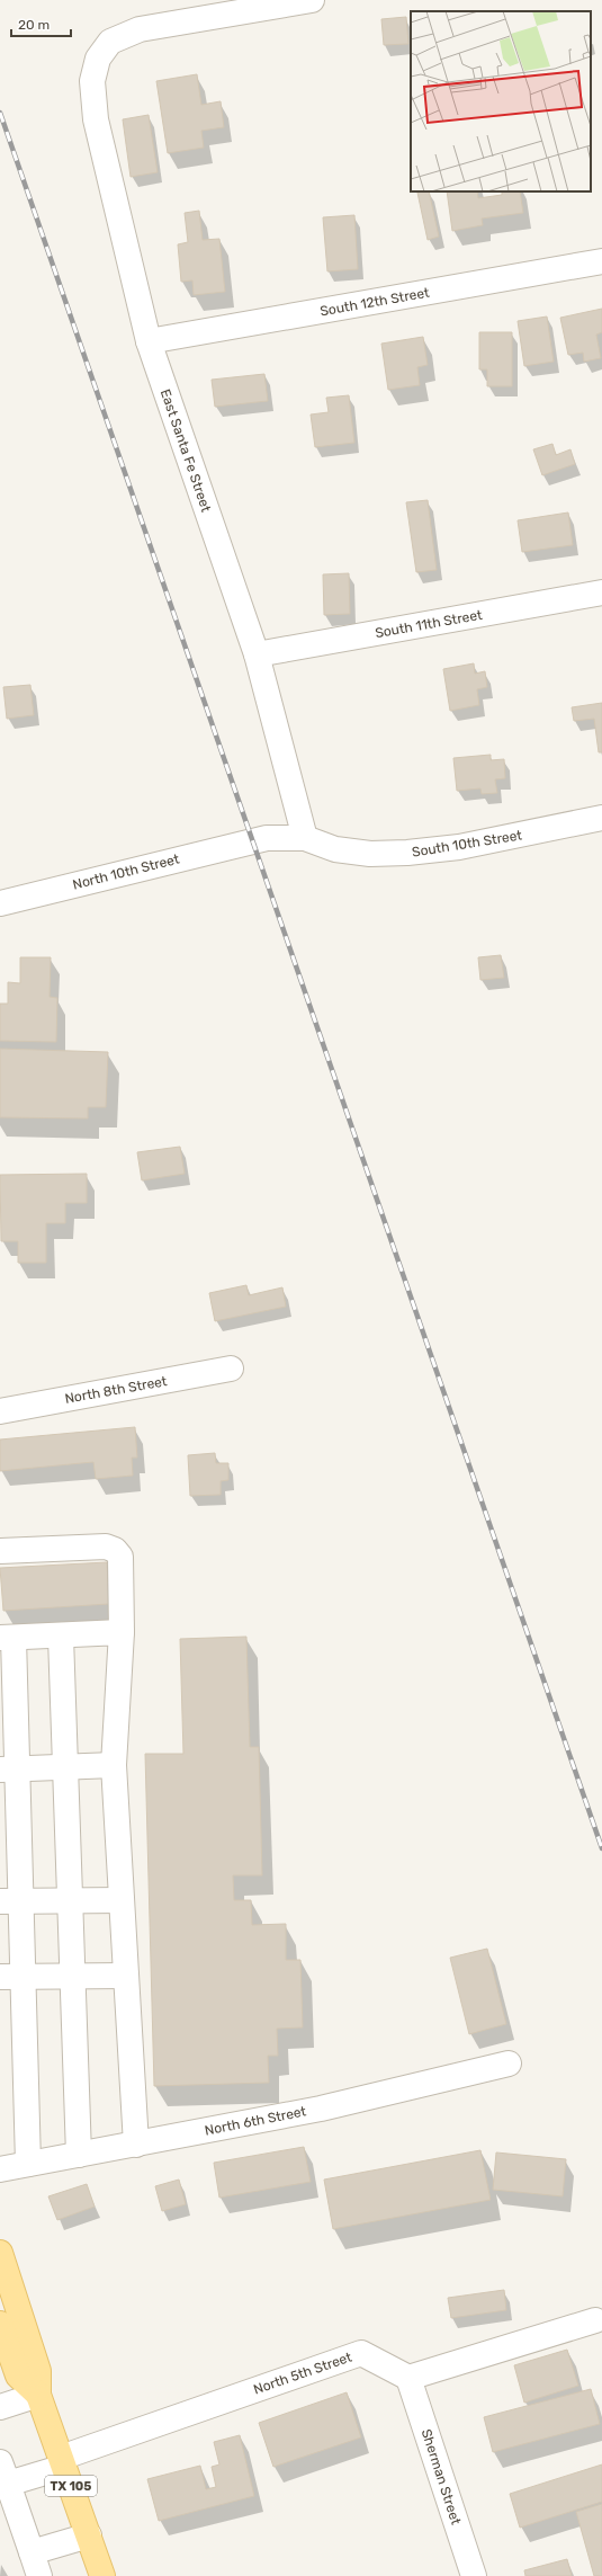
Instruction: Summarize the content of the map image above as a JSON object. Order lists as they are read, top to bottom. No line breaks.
{"streets":{"main road":["TX 105"],"street":["South 12th Street","East Santa Fe Street","South 11th Street","South 10th Street","North 10th Street","North 8th Street","North 6th Street","North 5th Street","Sherman Street"]},"crossings":[["South 12th Street","East Santa Fe Street"],["East Santa Fe Street","South 11th Street"],["East Santa Fe Street","South 10th Street"],["South 10th Street","North 10th Street"],["North 5th Street","Sherman Street"],["North 5th Street","TX 105"]],"scale_bar":"20 m"}
